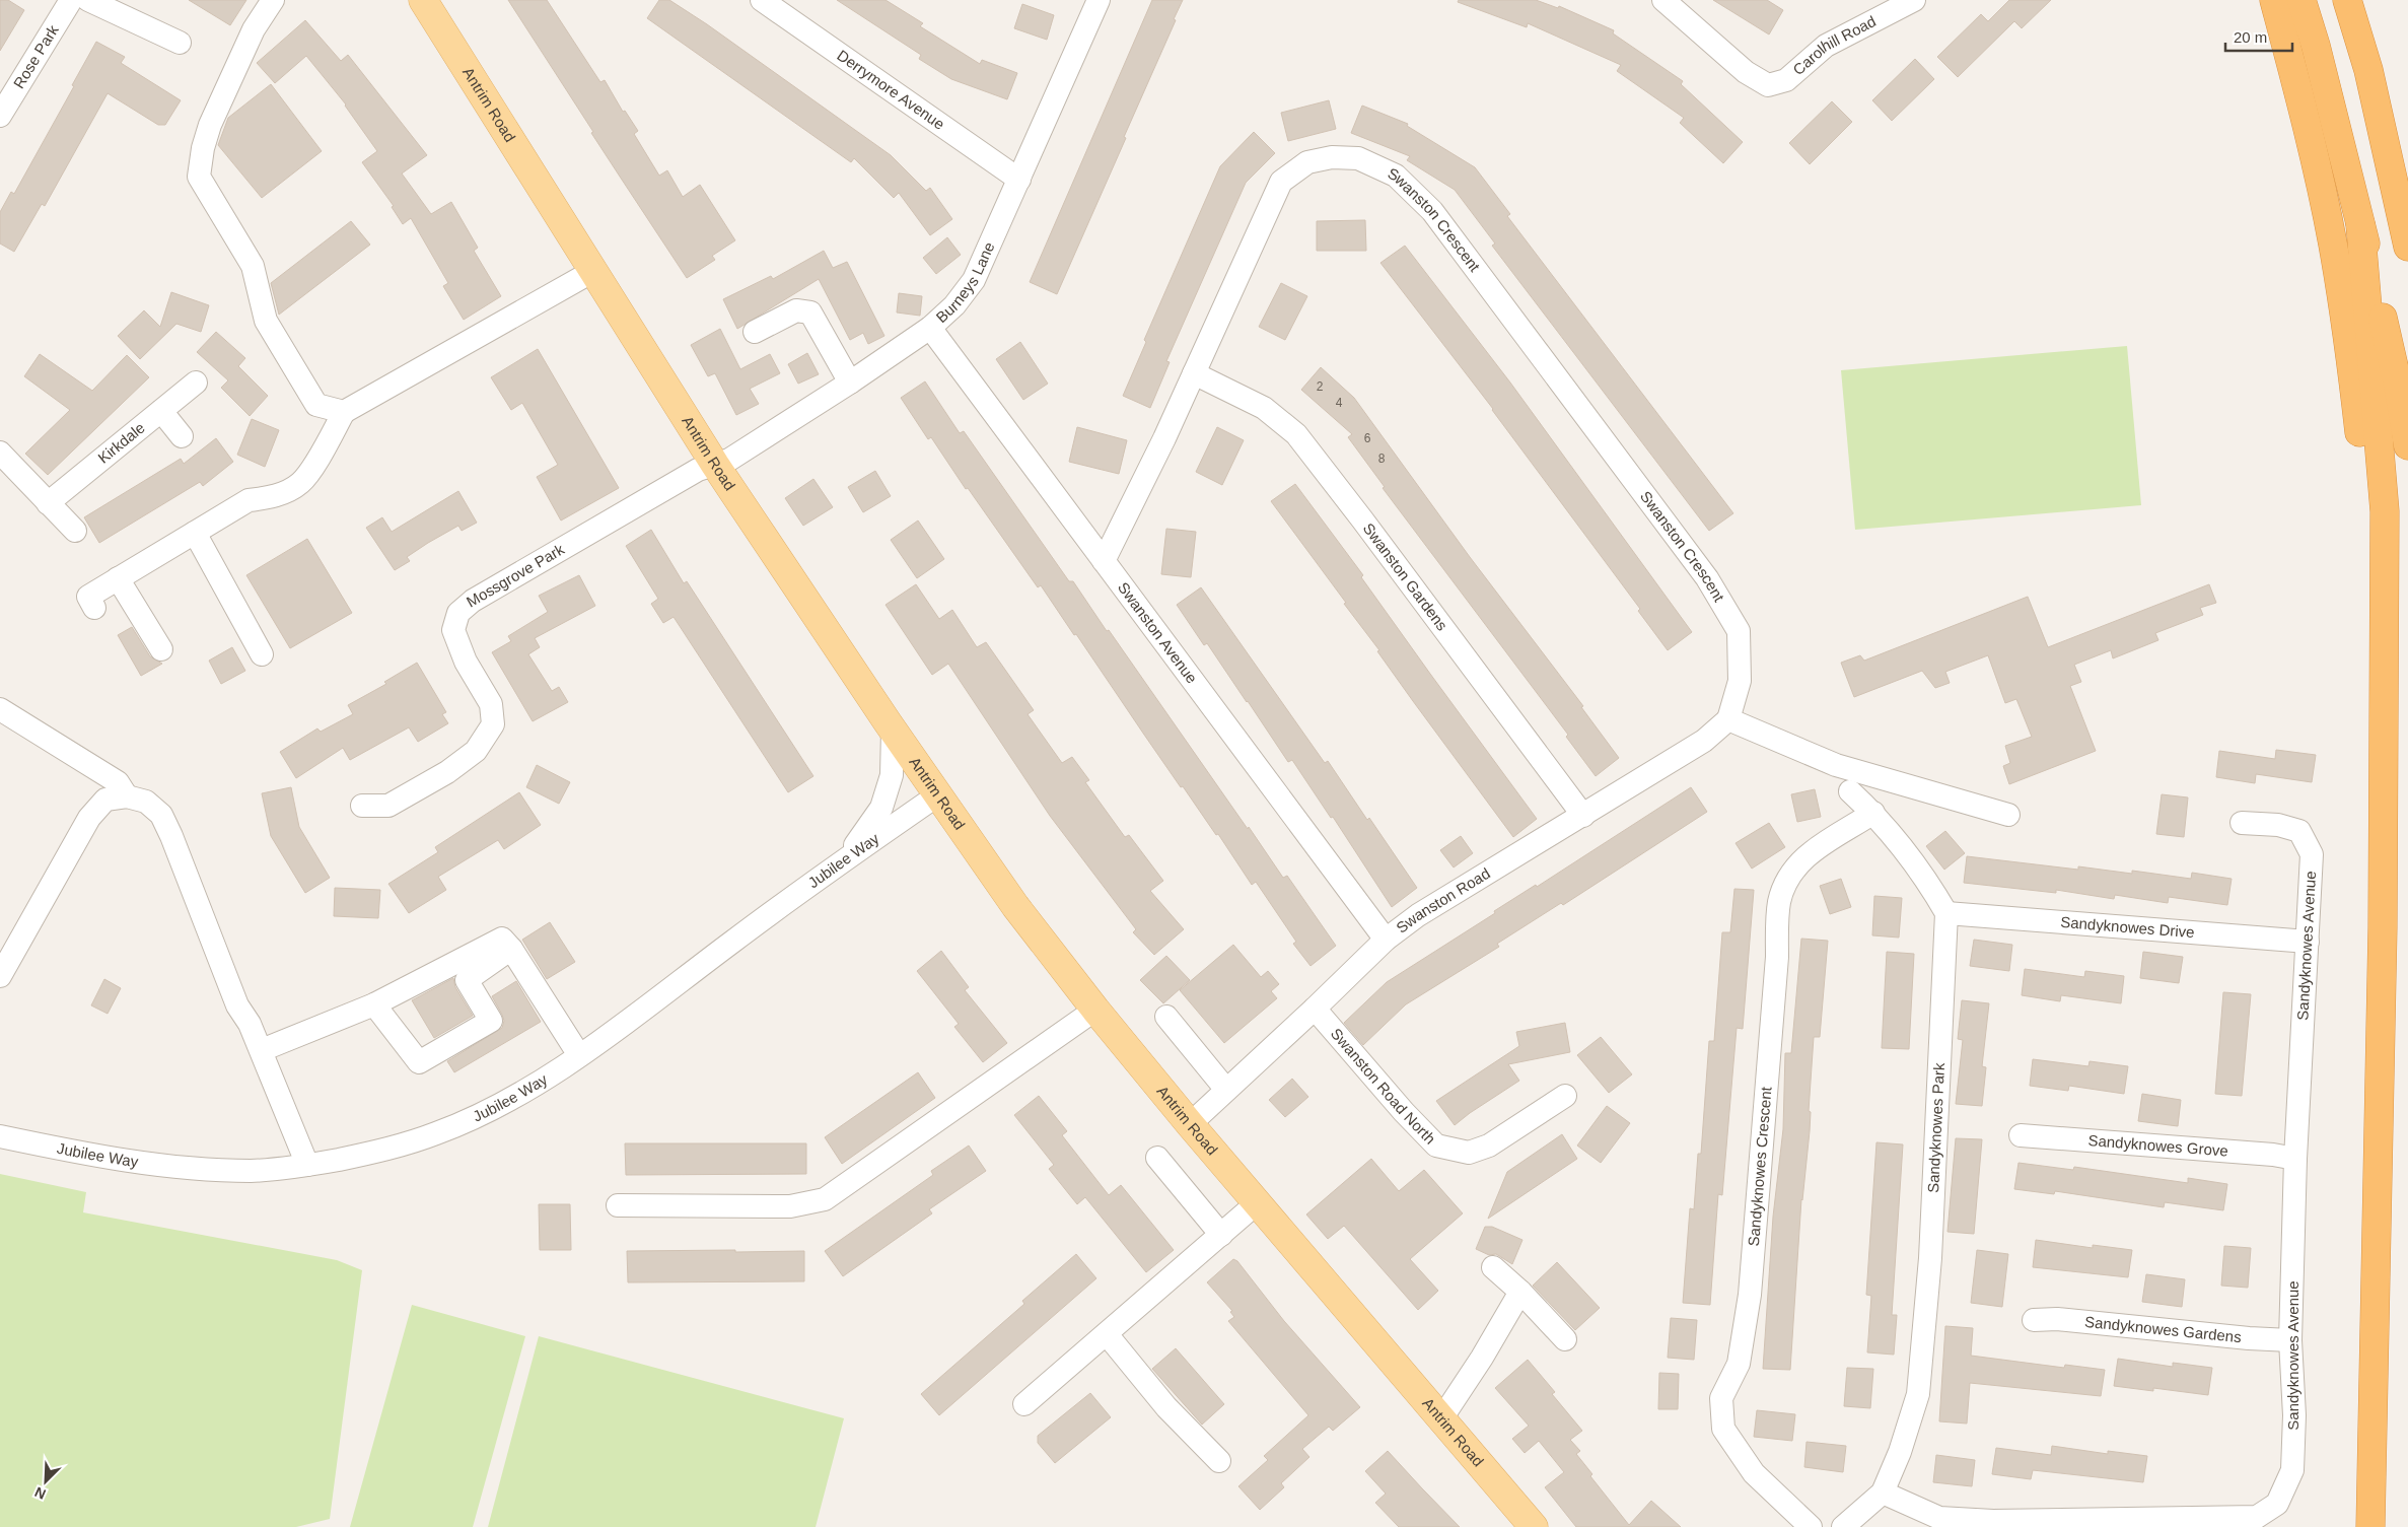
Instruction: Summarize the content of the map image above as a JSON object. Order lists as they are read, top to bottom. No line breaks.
{"streets":{"main road":["Antrim Road"],"street":["Carolhill Road","Rose Park","Derrymore Avenue","Swanston Crescent","Burneys Lane","Kirkdale","Mossgrove Park","Swanston Gardens","Swanston Avenue","Jubilee Way","Swanston Road","Sandyknowes Drive","Sandyknowes Avenue","Swanston Road North","Sandyknowes Park","Sandyknowes Grove","Sandyknowes Crescent","Sandyknowes Gardens"]},"crossings":[["Derrymore Avenue","Burneys Lane"],["Antrim Road","Burneys Lane"],["Antrim Road","Mossgrove Park"],["Antrim Road","Jubilee Way"],["Antrim Road","Swanston Road"],["Swanston Crescent","Swanston Gardens"],["Swanston Crescent","Swanston Avenue"],["Swanston Crescent","Swanston Road"],["Burneys Lane","Mossgrove Park"],["Burneys Lane","Swanston Avenue"],["Swanston Gardens","Swanston Road"],["Swanston Avenue","Swanston Road"],["Swanston Road","Swanston Road North"],["Sandyknowes Drive","Sandyknowes Avenue"],["Sandyknowes Drive","Sandyknowes Park"],["Sandyknowes Avenue","Sandyknowes Park"],["Sandyknowes Avenue","Sandyknowes Grove"],["Sandyknowes Avenue","Sandyknowes Gardens"]],"house_numbers":["2","4","6","8"],"scale_bar":"20 m","north":"bottom left"}
